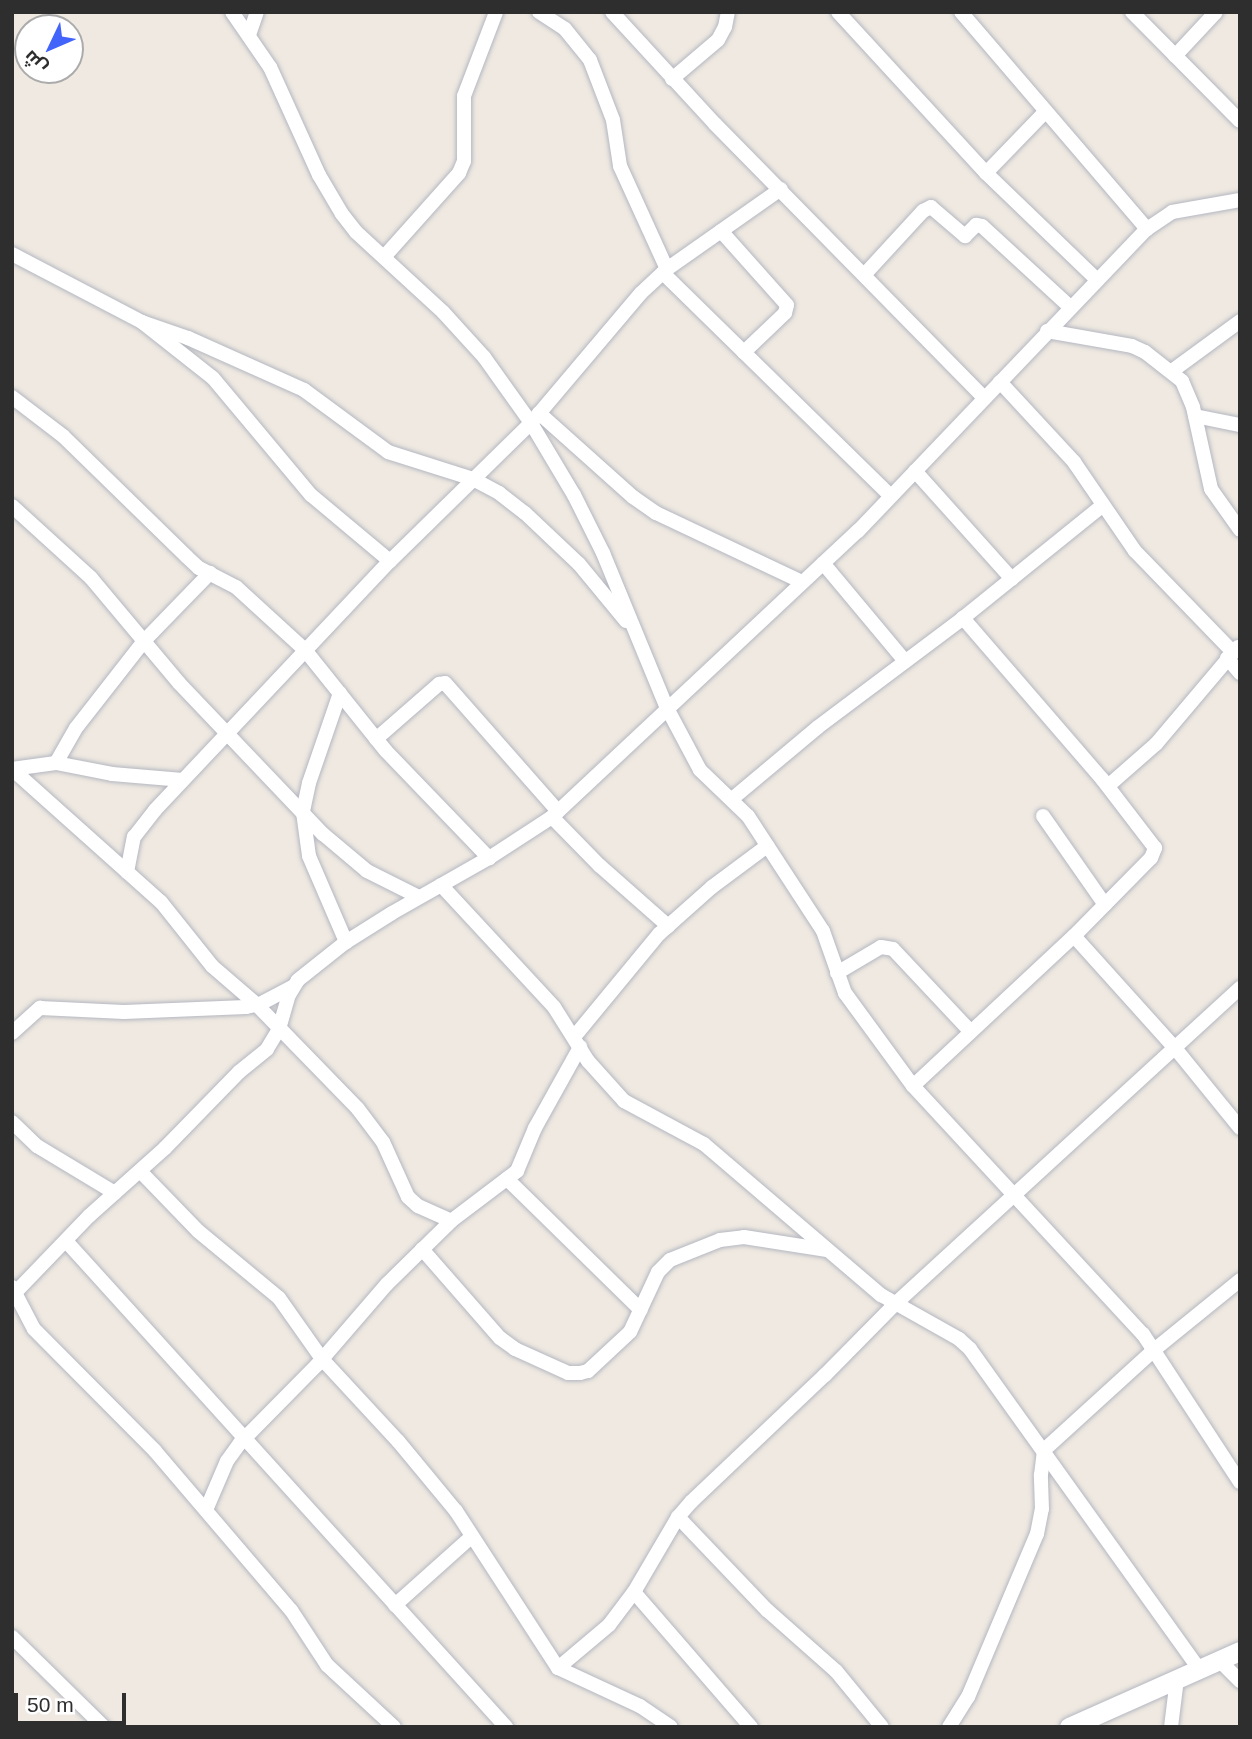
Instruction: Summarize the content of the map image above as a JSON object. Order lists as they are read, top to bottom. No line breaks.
{"scale_bar":"50 m","north":"bottom left"}
